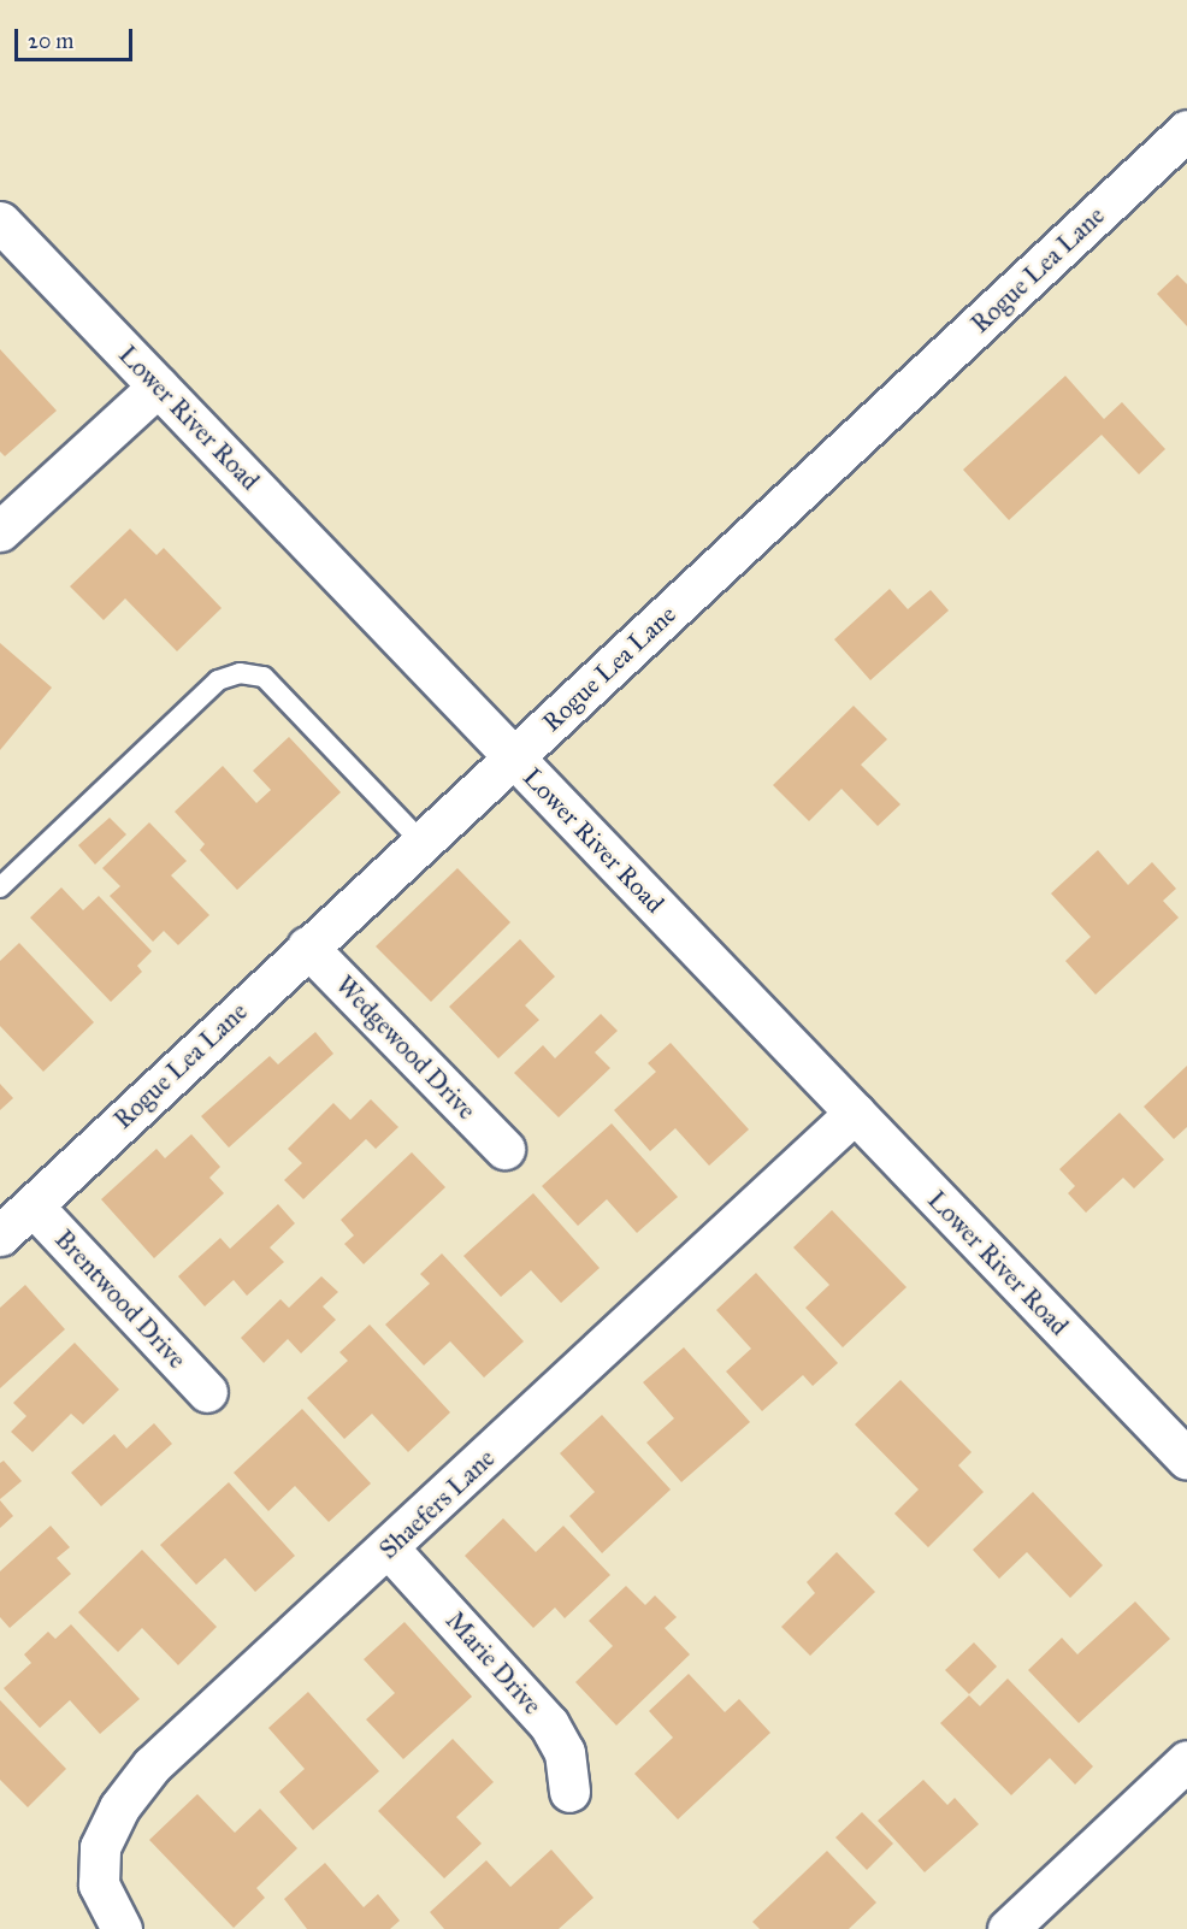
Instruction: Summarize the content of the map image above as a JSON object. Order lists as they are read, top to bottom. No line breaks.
{"streets":{"street":["Rogue Lea Lane","Lower River Road","Wedgewood Drive","Brentwood Drive","Shaefers Lane","Marie Drive"]},"crossings":[["Rogue Lea Lane","Lower River Road"],["Rogue Lea Lane","Wedgewood Drive"],["Rogue Lea Lane","Brentwood Drive"],["Lower River Road","Shaefers Lane"],["Shaefers Lane","Marie Drive"]],"scale_bar":"20 m"}
